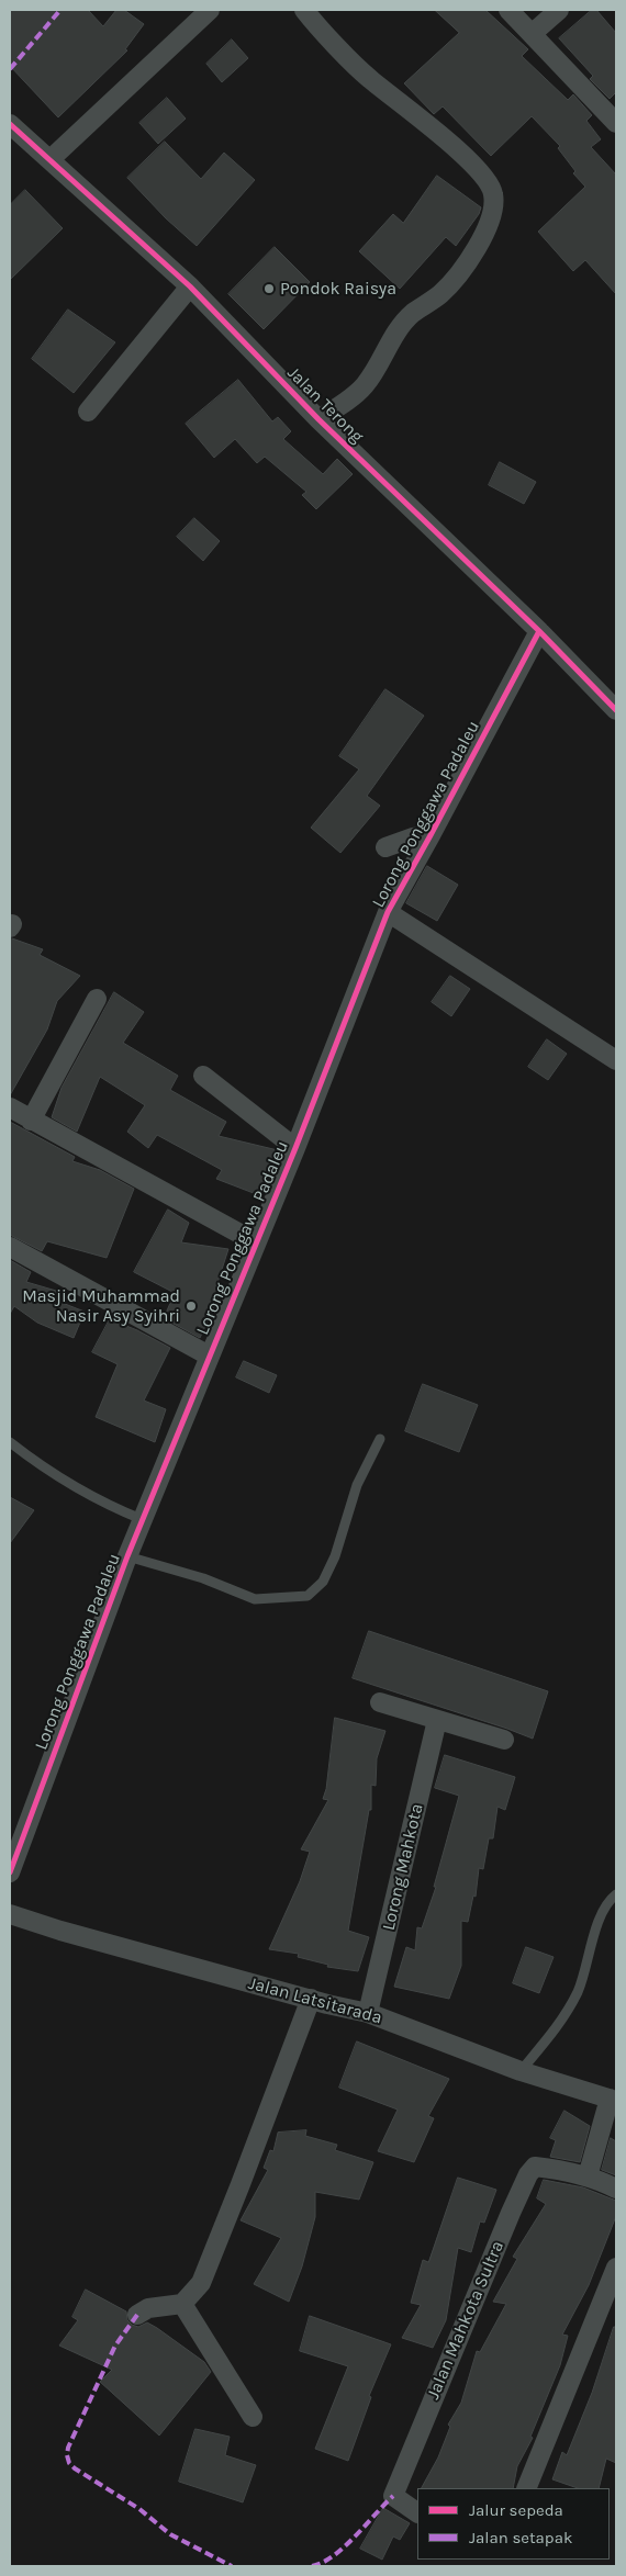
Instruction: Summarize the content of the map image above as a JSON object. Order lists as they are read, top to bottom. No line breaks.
{"streets":{"street":["Jalan Terong","Lorong Ponggawa Padaleu","Lorong Mahkota","Jalan Latsitarada","Jalan Mahkota Sultra"]},"crossings":[["Jalan Terong","Lorong Ponggawa Padaleu"],["Lorong Mahkota","Jalan Latsitarada"]],"places":["Pondok Raisya","Masjid Muhammad Nasir Asy Syihri"],"legend":["Jalur sepeda","Jalan setapak"]}
